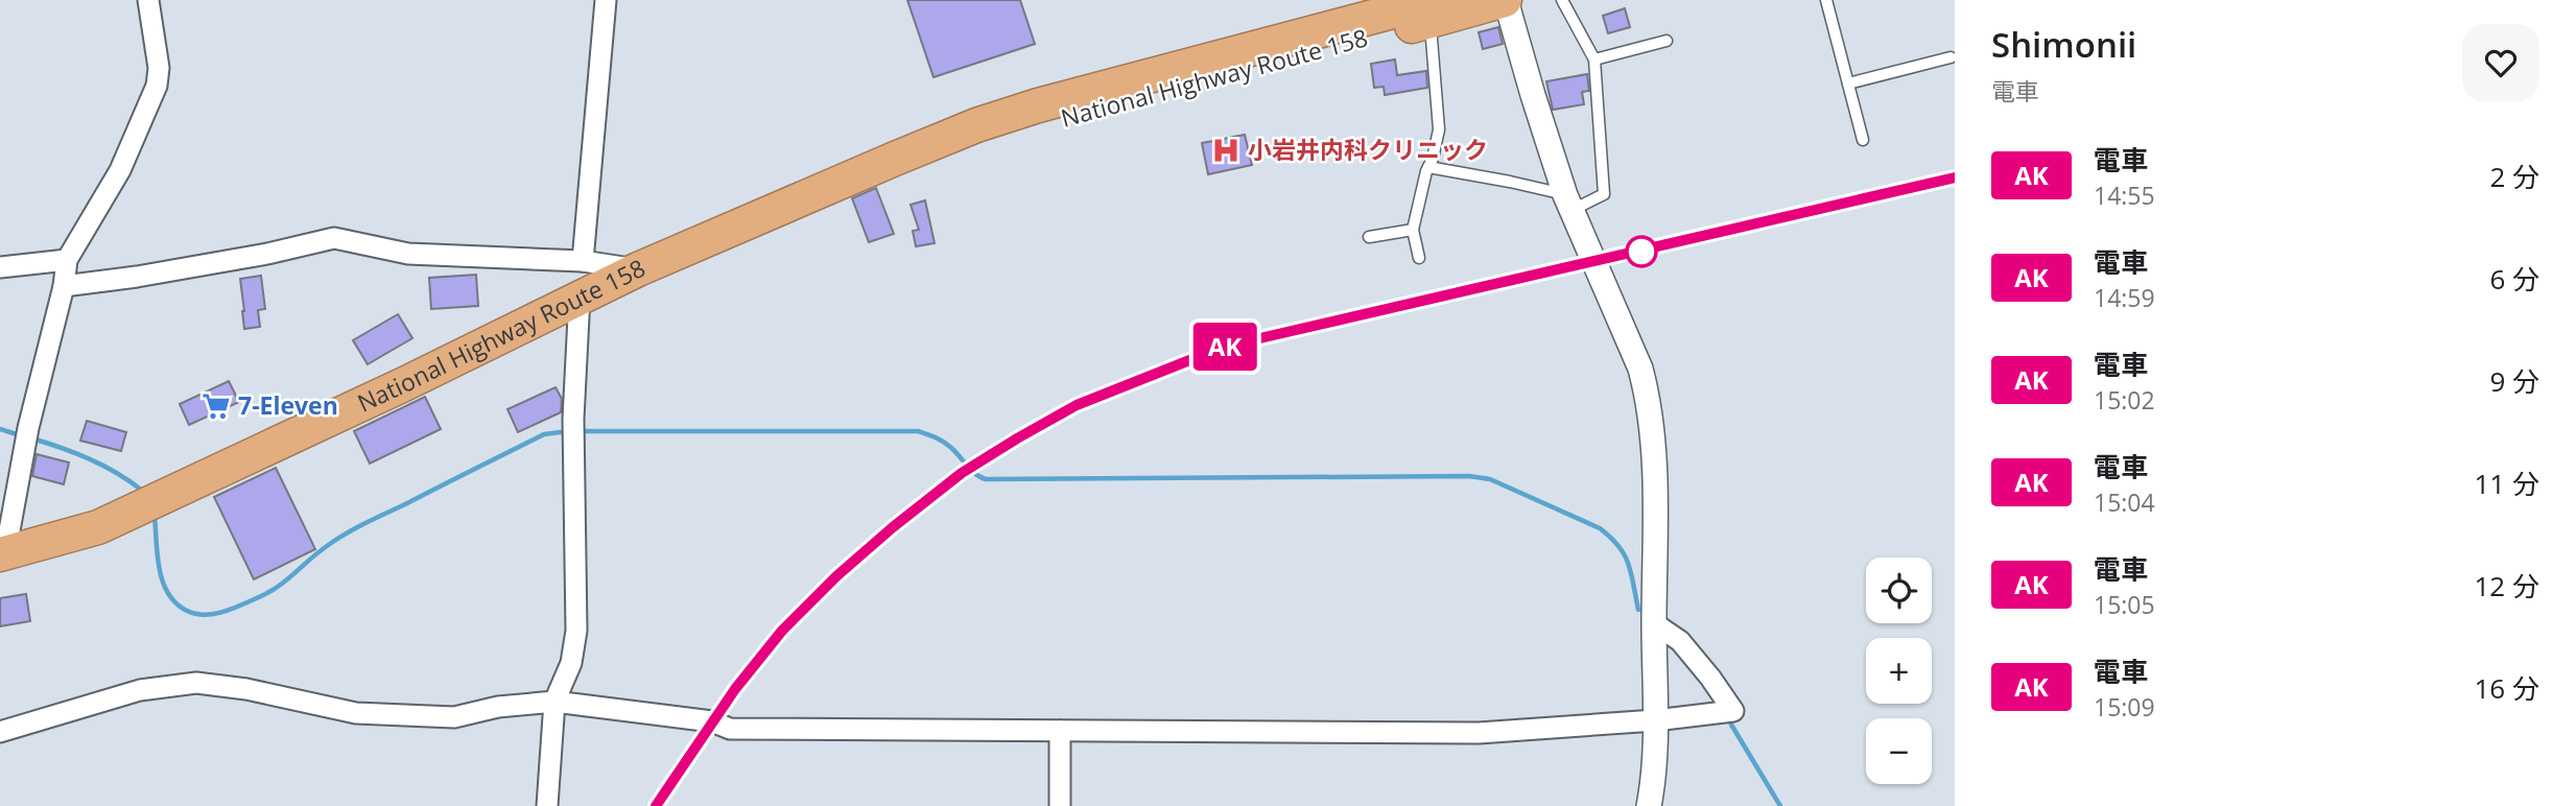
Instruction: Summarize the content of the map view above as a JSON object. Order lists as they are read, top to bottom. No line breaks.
{"streets":{"highway":["National Highway Route 158"]},"places":{"hospital":["小岩井内科クリニック"],"supermarket":["7-Eleven"]},"page":{"on_map":"AK","heading":["Shimonii","電車"],"list":[{"mark":"AK","name":"電車","note":"14:55","value":"2 分"},{"mark":"AK","name":"電車","note":"14:59","value":"6 分"},{"mark":"AK","name":"電車","note":"15:02","value":"9 分"},{"mark":"AK","name":"電車","note":"15:04","value":"11 分"},{"mark":"AK","name":"電車","note":"15:05","value":"12 分"},{"mark":"AK","name":"電車","note":"15:09","value":"16 分"}],"map_buttons":["+","−"]}}
